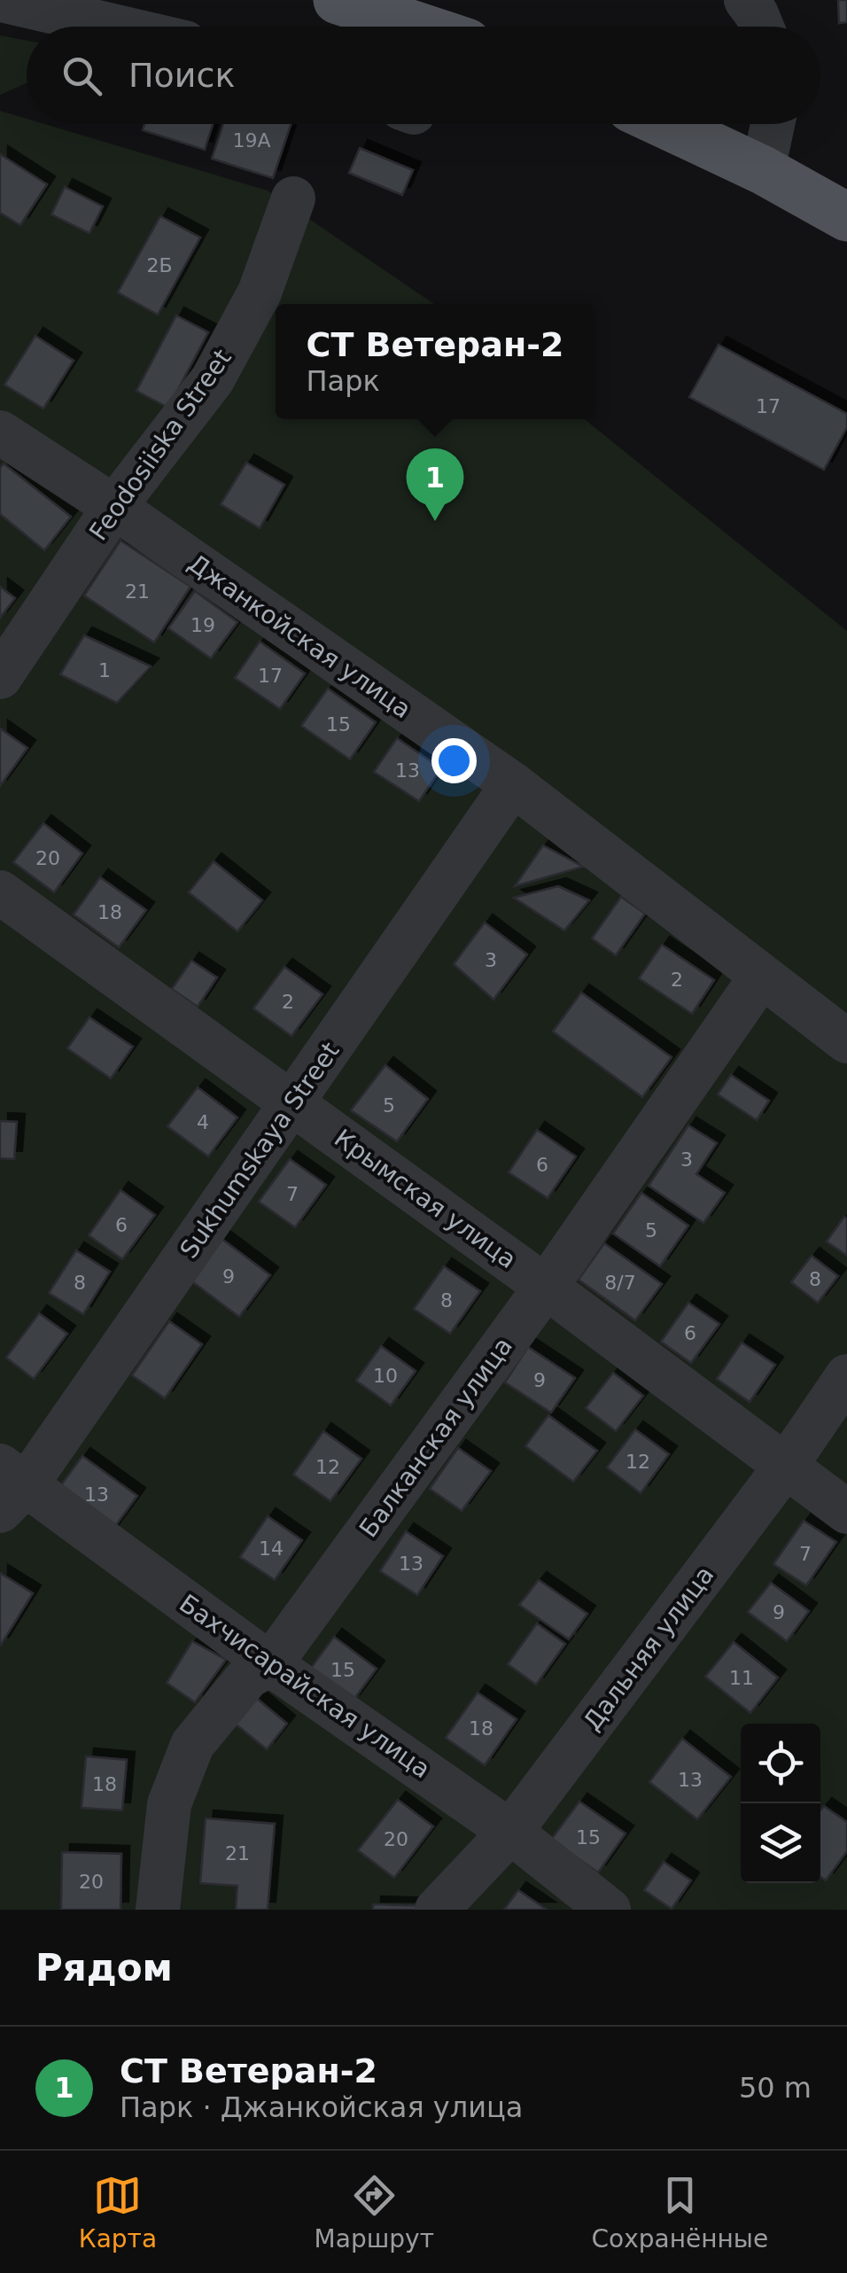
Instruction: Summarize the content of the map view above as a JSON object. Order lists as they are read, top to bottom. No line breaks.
{"streets":{"street":["Feodosiiska Street","Джанкойская улица","Sukhumskaya Street","Крымская улица","Балканская улица","Дальняя улица","Бахчисарайская улица"]},"crossings":[["Feodosiiska Street","Джанкойская улица"],["Джанкойская улица","Sukhumskaya Street"],["Джанкойская улица","Балканская улица"],["Sukhumskaya Street","Крымская улица"],["Sukhumskaya Street","Бахчисарайская улица"],["Крымская улица","Балканская улица"],["Крымская улица","Дальняя улица"],["Балканская улица","Бахчисарайская улица"],["Дальняя улица","Бахчисарайская улица"]],"house_numbers":["19А","2Б","17","21","19","1","17","15","13","20","18","3","2","2","5","4","3","6","7","6","5","9","8","8","8/7","8","6","10","9","12","12","13","14","7","13","9","15","11","18","13","18","15","20","21","20"],"page":{"search":"Поиск","popup":["СТ Ветеран-2","Парк"],"pins":"1","heading":"Рядом","list":[{"mark":"1","name":"СТ Ветеран-2","note":"Парк · Джанкойская улица","value":"50 m"}],"nav":["Карта","Маршрут","Сохранённые"]}}
